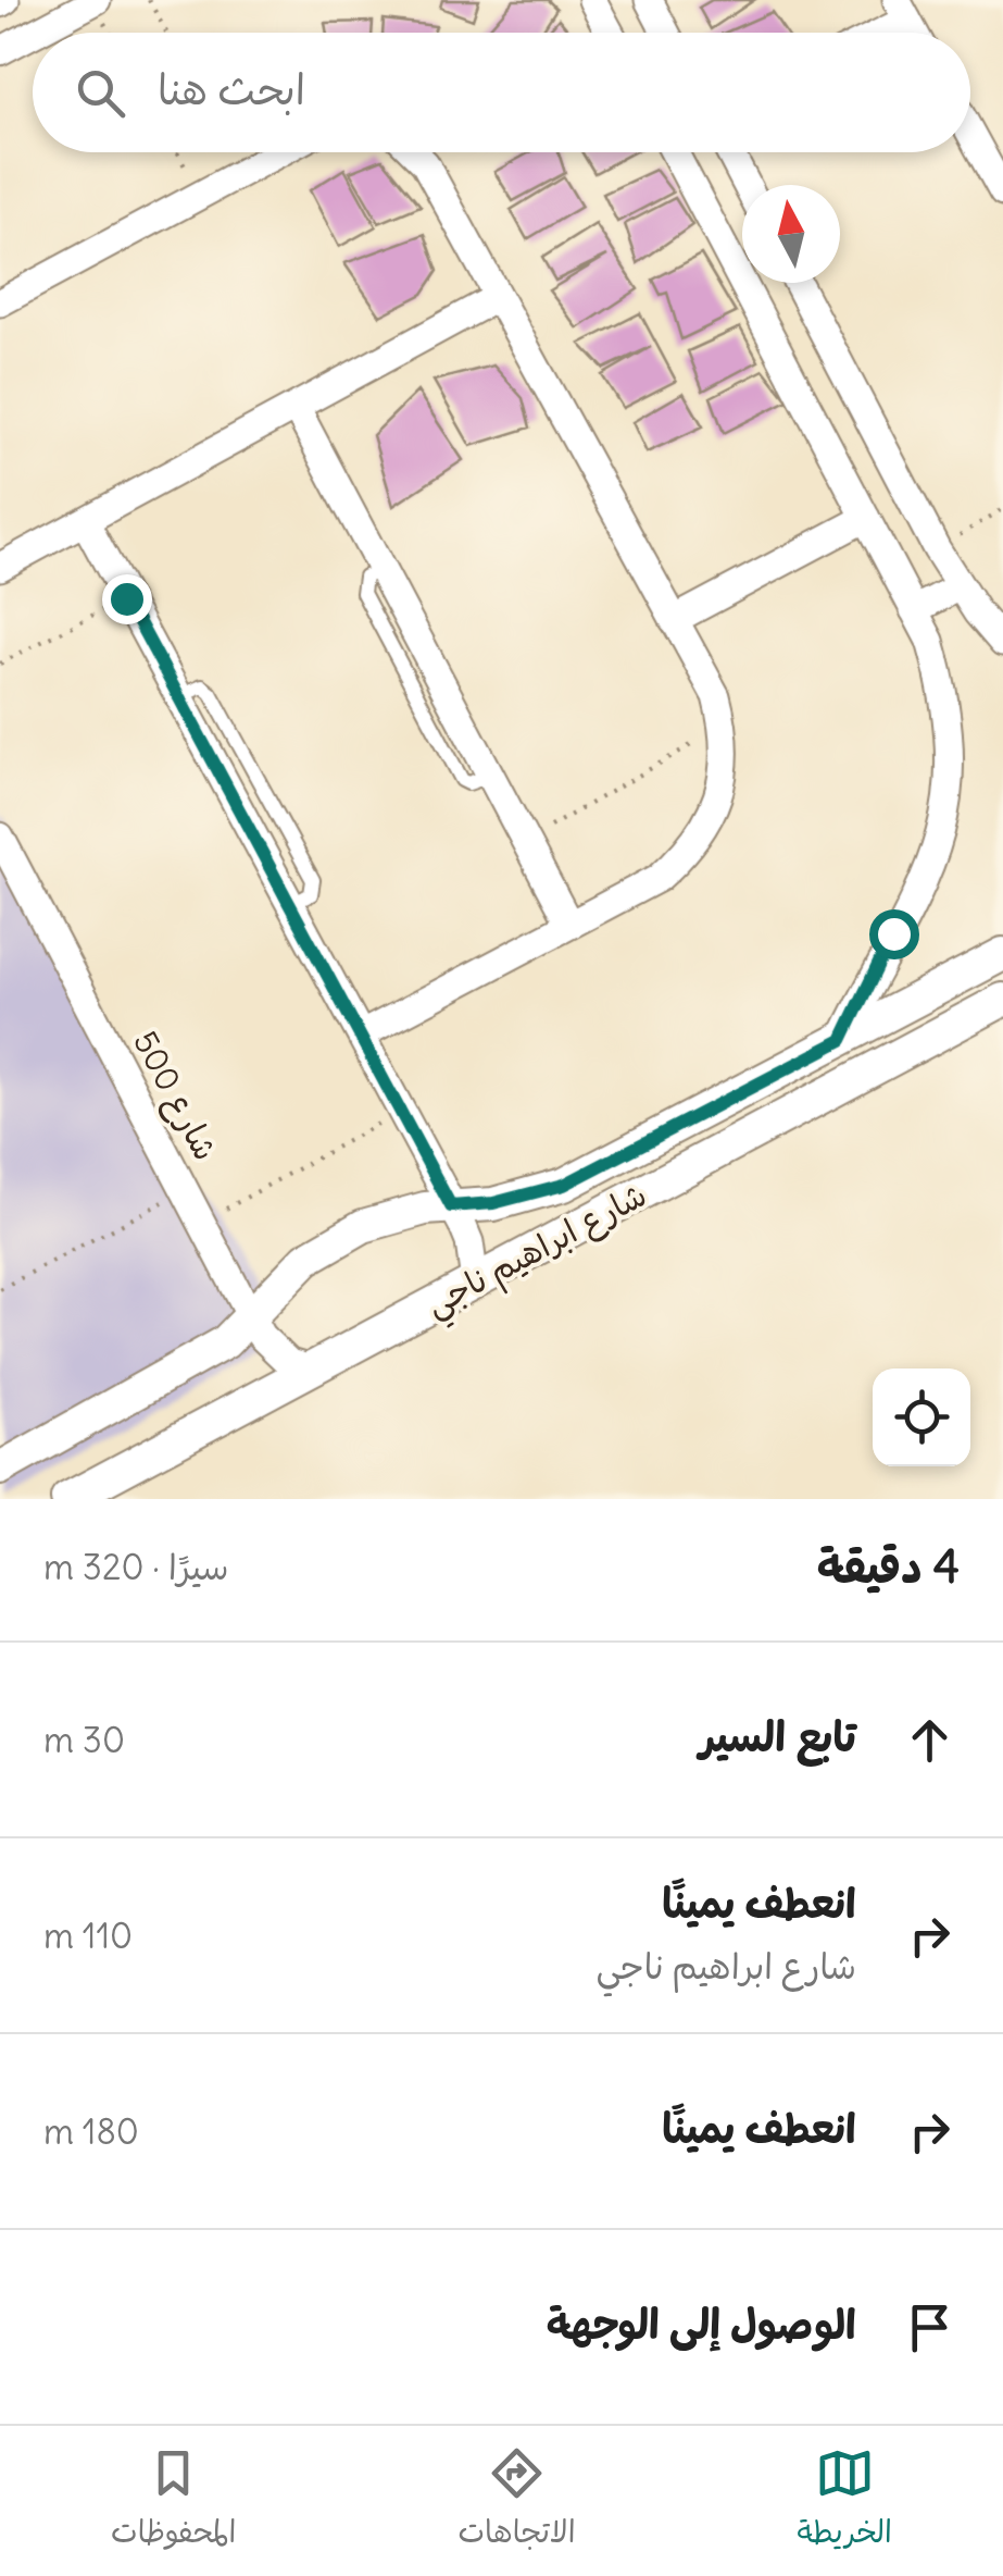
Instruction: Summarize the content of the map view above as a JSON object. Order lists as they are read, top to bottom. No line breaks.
{"streets":{"street":["شارع 500","شارع ابراهيم ناجي"]},"crossings":[["شارع 500","شارع ابراهيم ناجي"]],"north":"top","page":{"search":"ابحث هنا","heading":["4 دقيقة","سيرًا · 320 m"],"list":[["تابع السير","30 m"],["انعطف يمينًا","شارع ابراهيم ناجي","110 m"],["انعطف يمينًا","180 m"],"الوصول إلى الوجهة"],"nav":["الخريطة","الاتجاهات","المحفوظات"]}}
